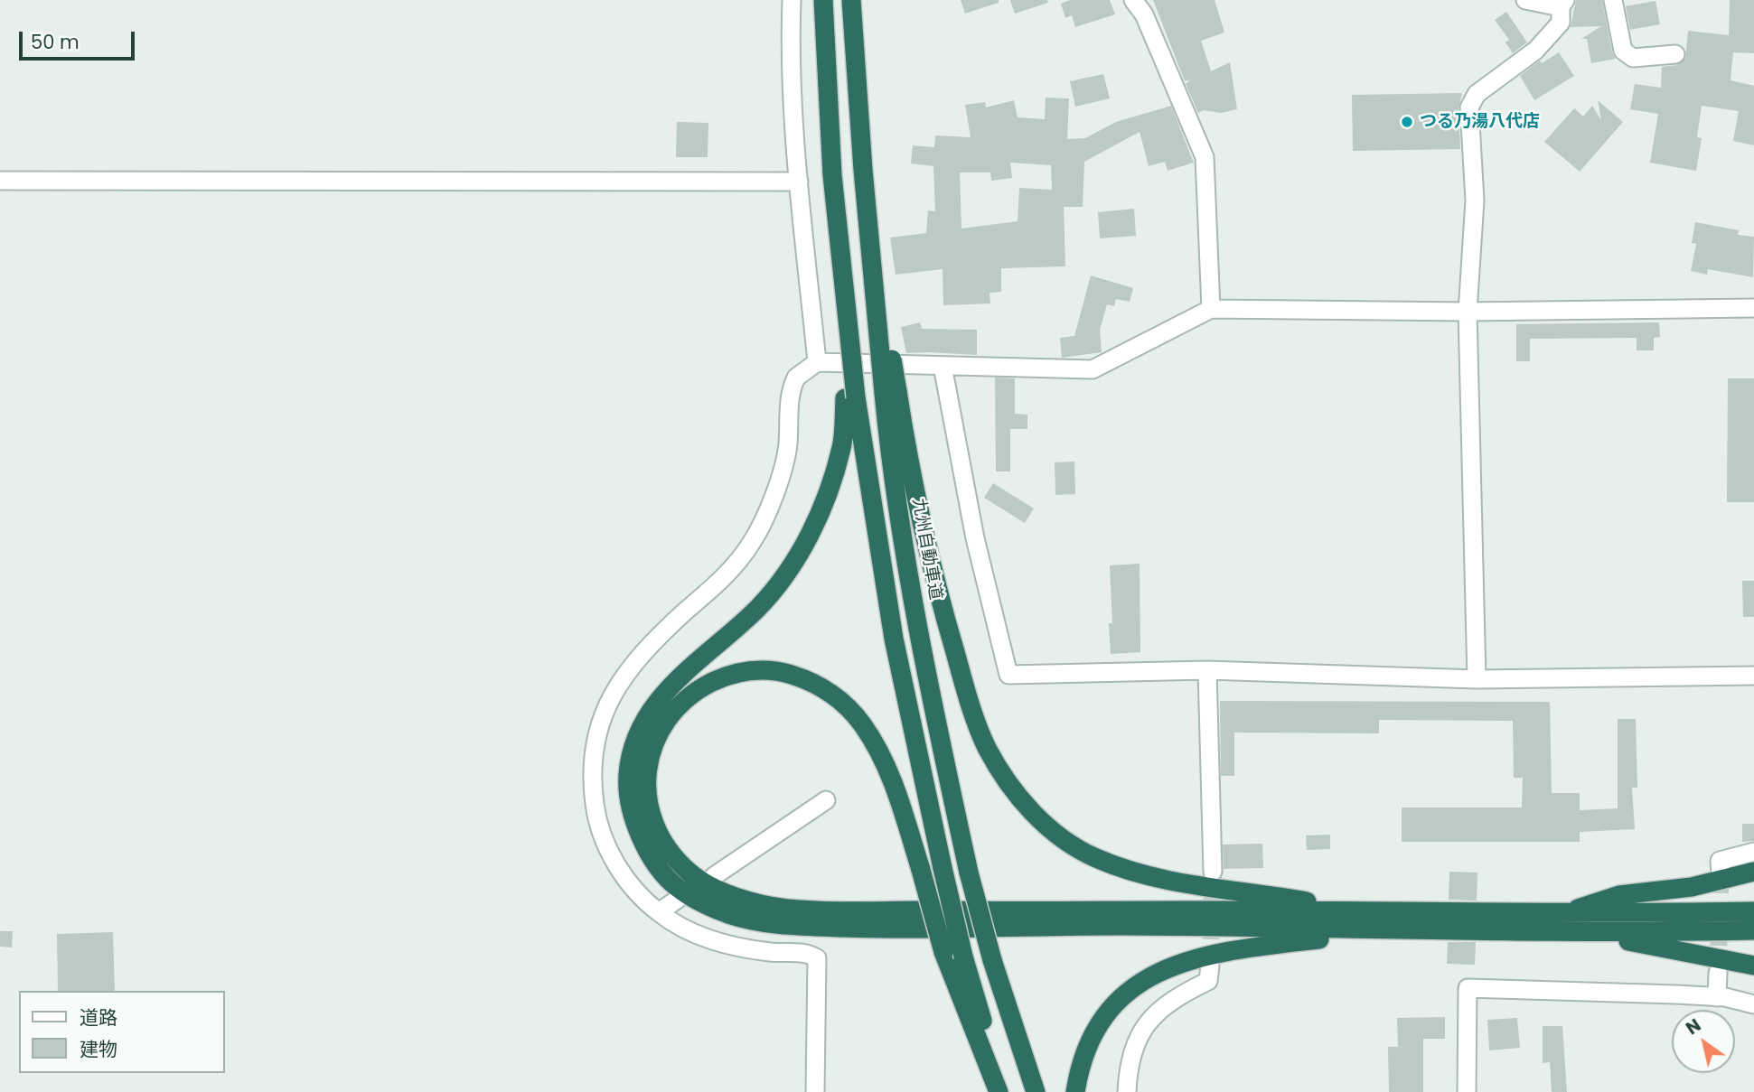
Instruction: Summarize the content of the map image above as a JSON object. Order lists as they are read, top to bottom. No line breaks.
{"streets":{"highway":["九州自動車道"]},"places":["つる乃湯八代店"],"legend":["道路","建物"],"scale_bar":"50 m","north":"top left"}
